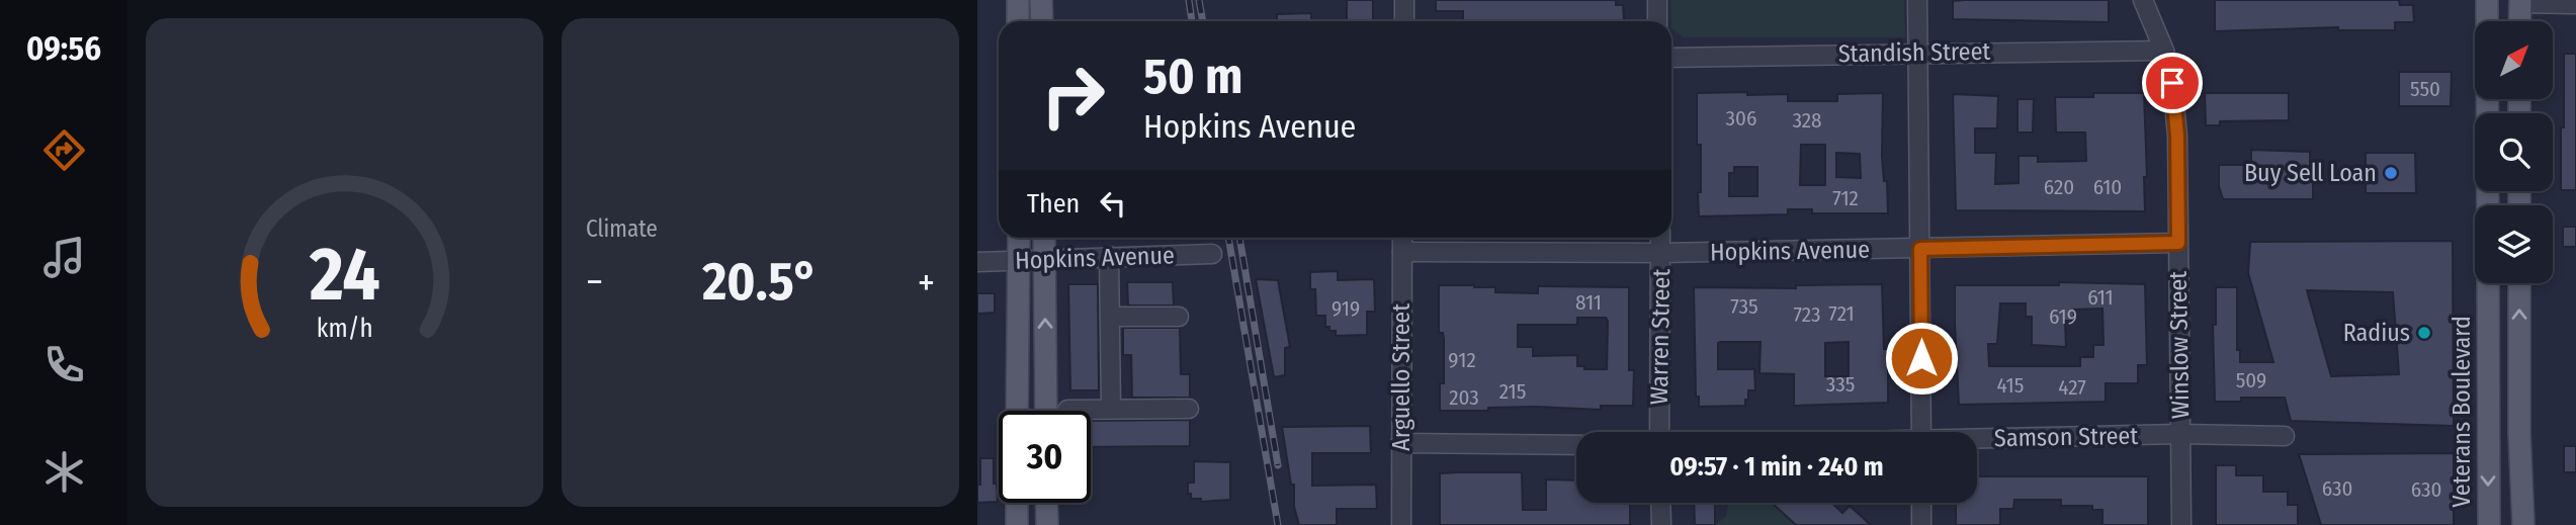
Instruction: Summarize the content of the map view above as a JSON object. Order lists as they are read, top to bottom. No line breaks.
{"streets":{"main road":["Veterans Boulevard"],"street":["Standish Street","Hopkins Avenue","Warren Street","Winslow Street","Arguello Street","Samson Street"]},"crossings":[["Standish Street","Winslow Street"],["Hopkins Avenue","Warren Street"],["Hopkins Avenue","Winslow Street"],["Hopkins Avenue","Arguello Street"],["Winslow Street","Samson Street"]],"places":["Buy Sell Loan","Radius"],"house_numbers":["550","306","328","620","610","712","611","811","735","919","721","723","619","912","509","335","415","427","215","203","630","630"],"north":"top right","page":{"tabs":"09:56","tile":"Climate","turn":["50 m","Hopkins Avenue"],"then":"Then","heat":["−","20.5°","+"],"limit":"30","trip":"09:57 · 1 min · 240 m","gauge":["24","km/h"]}}
